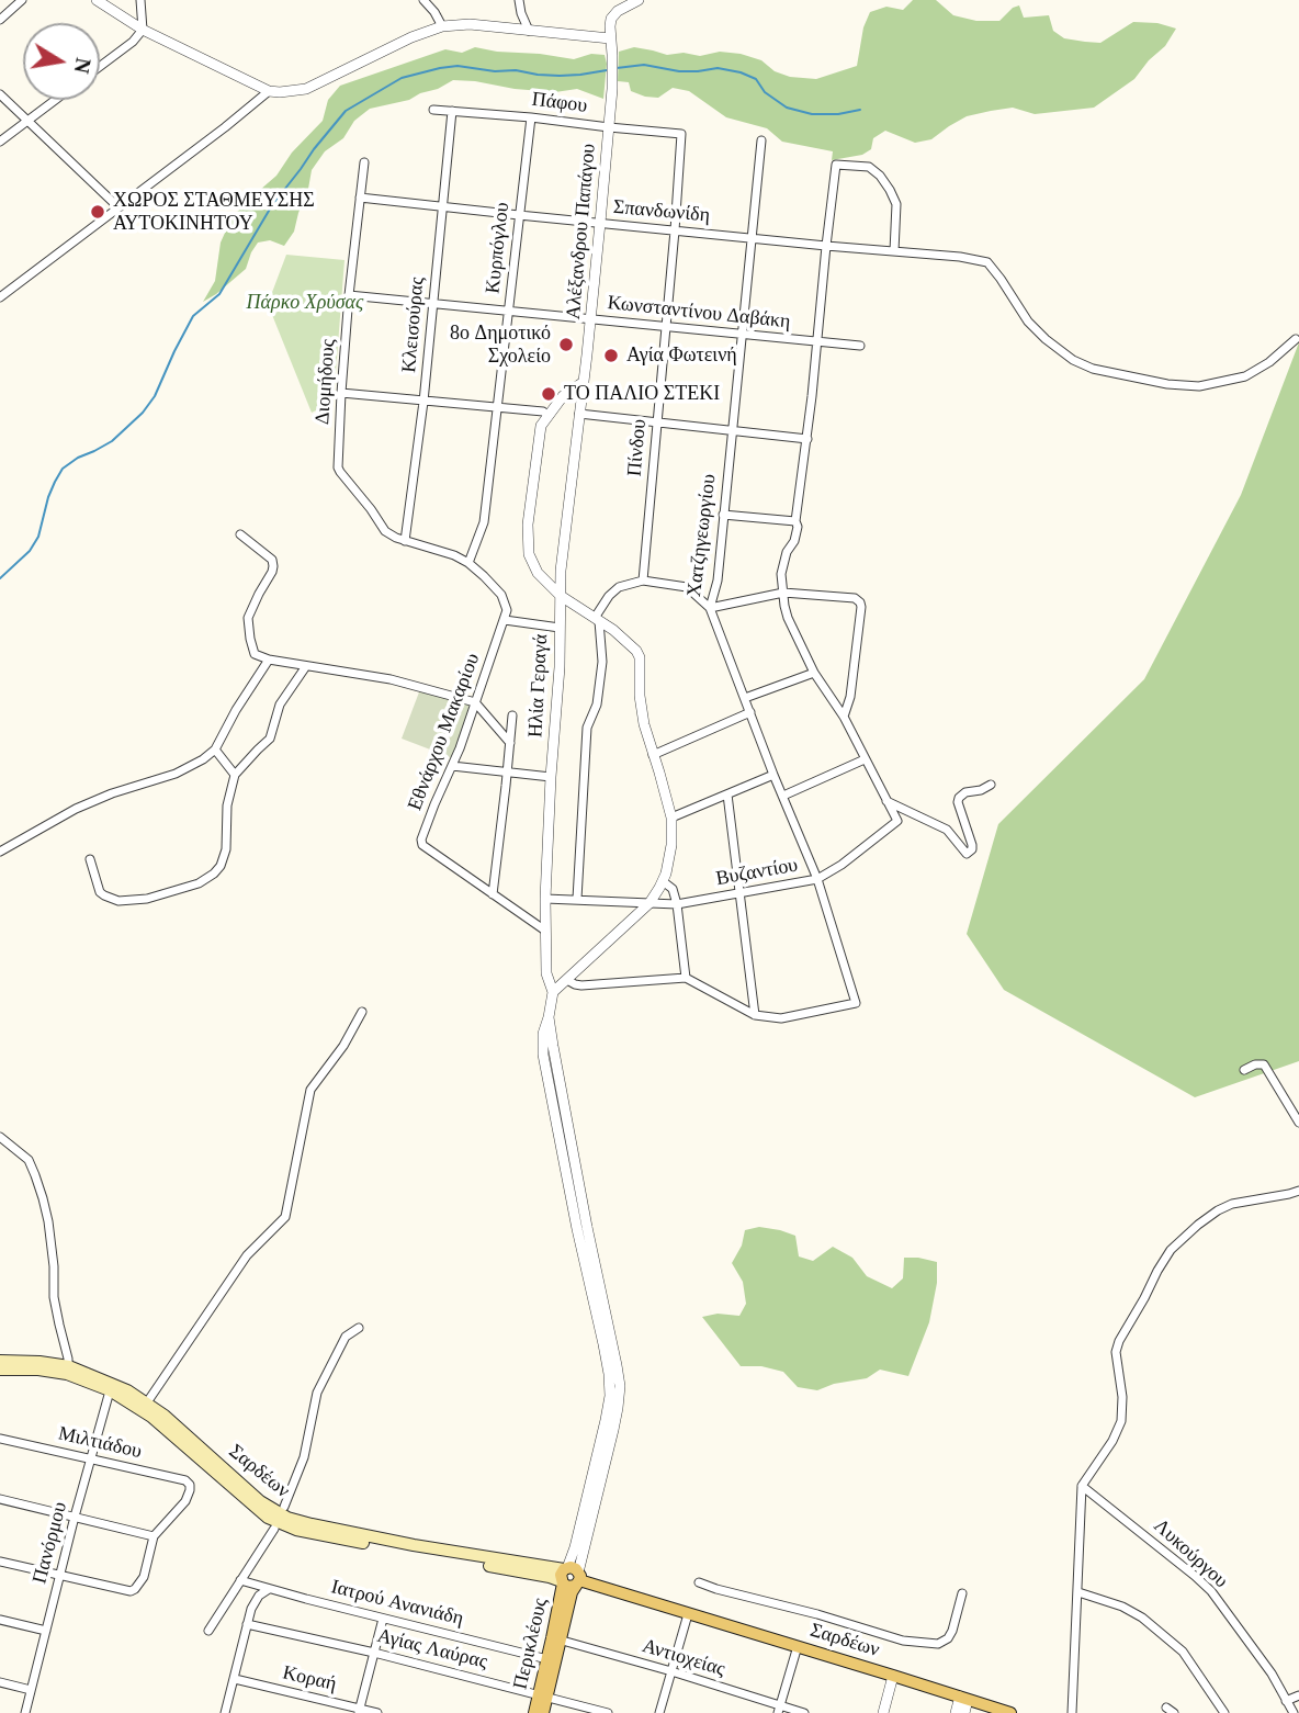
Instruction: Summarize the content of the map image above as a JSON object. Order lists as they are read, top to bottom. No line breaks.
{"streets":{"main road":["Σαρδέων","Περικλέους"],"street":["Πάφου","Σπανδωνίδη","Αλέξανδρου Παπάγου","Κυρπόγλου","Κωνσταντίνου Δαβάκη","Κλεισούρας","Διομήδους","Πίνδου","Χατζηγεωργίου","Ηλία Γεραγά","Εθνάρχου Μακαρίου","Βυζαντίου","Μιλτιάδου","Πανόρμου","Λυκούργου","Ιατρού Ανανιάδη","Αγίας Λαύρας","Αντιοχείας","Κοραή"]},"crossings":[["Πάφου","Αλέξανδρου Παπάγου"],["Πάφου","Κυρπόγλου"],["Πάφου","Κλεισούρας"],["Πάφου","Πίνδου"],["Σπανδωνίδη","Αλέξανδρου Παπάγου"],["Σπανδωνίδη","Κυρπόγλου"],["Σπανδωνίδη","Κλεισούρας"],["Σπανδωνίδη","Διομήδους"],["Σπανδωνίδη","Πίνδου"],["Σπανδωνίδη","Χατζηγεωργίου"],["Αλέξανδρου Παπάγου","Κωνσταντίνου Δαβάκη"],["Αλέξανδρου Παπάγου","Ηλία Γεραγά"],["Κυρπόγλου","Κωνσταντίνου Δαβάκη"],["Κωνσταντίνου Δαβάκη","Κλεισούρας"],["Κωνσταντίνου Δαβάκη","Διομήδους"],["Κωνσταντίνου Δαβάκη","Πίνδου"],["Κωνσταντίνου Δαβάκη","Χατζηγεωργίου"],["Κλεισούρας","Διομήδους"],["Χατζηγεωργίου","Βυζαντίου"],["Ηλία Γεραγά","Εθνάρχου Μακαρίου"],["Ηλία Γεραγά","Βυζαντίου"],["Μιλτιάδου","Πανόρμου"],["Σαρδέων","Πανόρμου"],["Σαρδέων","Περικλέους"],["Ιατρού Ανανιάδη","Περικλέους"],["Περικλέους","Αγίας Λαύρας"],["Περικλέους","Αντιοχείας"]],"parks":["Πάρκο Χρύσας"],"places":["ΧΩΡΟΣ ΣΤΑΘΜΕΥΣΗΣ ΑΥΤΟΚΙΝΗΤΟΥ","8ο Δημοτικό Σχολείο","Αγία Φωτεινή","ΤΟ ΠΑΛΙΟ ΣΤΕΚΙ"],"north":"right"}
